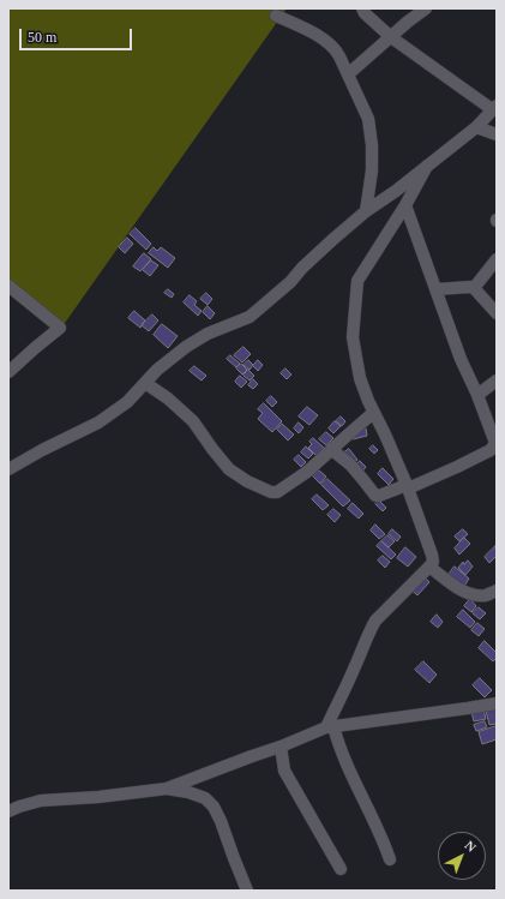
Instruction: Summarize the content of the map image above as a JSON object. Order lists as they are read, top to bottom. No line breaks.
{"scale_bar":"50 m","north":"top right"}
